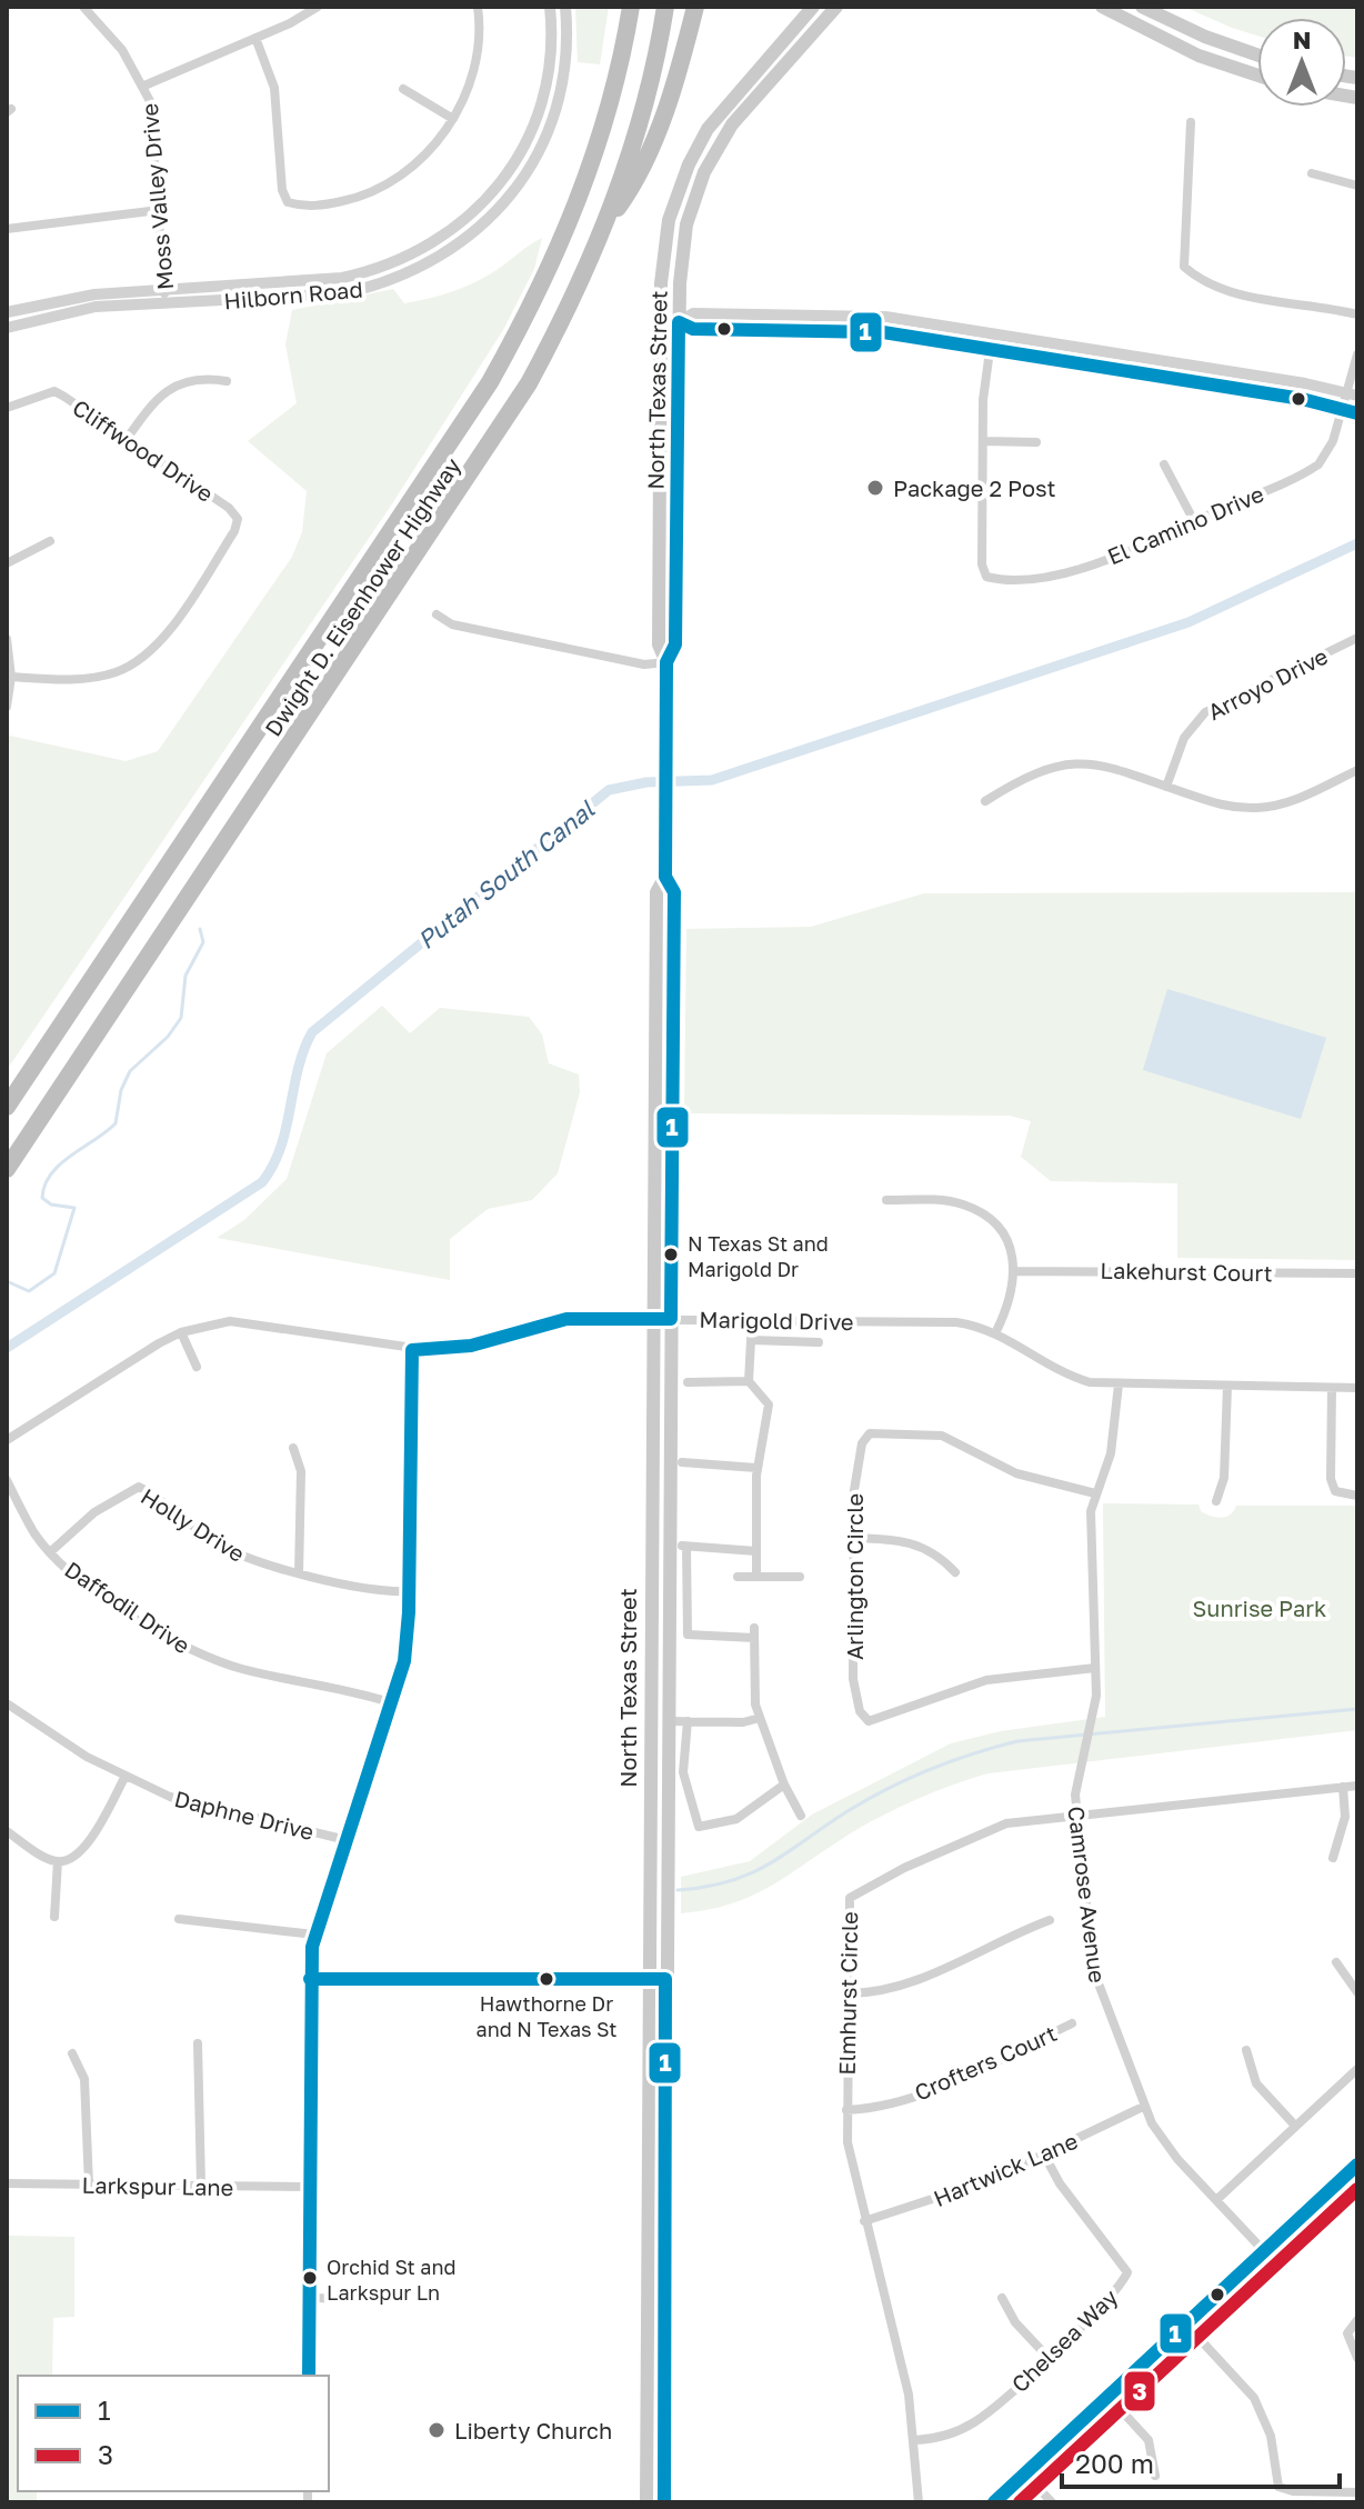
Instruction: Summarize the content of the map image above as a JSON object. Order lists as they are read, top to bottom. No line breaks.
{"streets":{"highway":["Dwight D. Eisenhower Highway"],"main road":["North Texas Street"],"street":["Moss Valley Drive","Hilborn Road","Cliffwood Drive","El Camino Drive","Arroyo Drive","Lakehurst Court","Marigold Drive","Holly Drive","Arlington Circle","Daffodil Drive","Daphne Drive","Camrose Avenue","Elmhurst Circle","Crofters Court","Hartwick Lane","Larkspur Lane","Chelsea Way"]},"crossings":[["Moss Valley Drive","Hilborn Road"],["North Texas Street","Marigold Drive"],["Marigold Drive","Camrose Avenue"],["Holly Drive","Daffodil Drive"],["Arlington Circle","Camrose Avenue"],["Camrose Avenue","Elmhurst Circle"],["Camrose Avenue","Hartwick Lane"],["Elmhurst Circle","Crofters Court"],["Elmhurst Circle","Hartwick Lane"],["Elmhurst Circle","Chelsea Way"],["Hartwick Lane","Chelsea Way"]],"water":["Putah South Canal"],"parks":["Sunrise Park"],"places":["Package 2 Post","N Texas St and Marigold Dr","Hawthorne Dr and N Texas St","Orchid St and Larkspur Ln","Liberty Church"],"lines":["transit line 1","transit line 3"],"legend":["1","3"],"scale_bar":"200 m","north":"top"}
